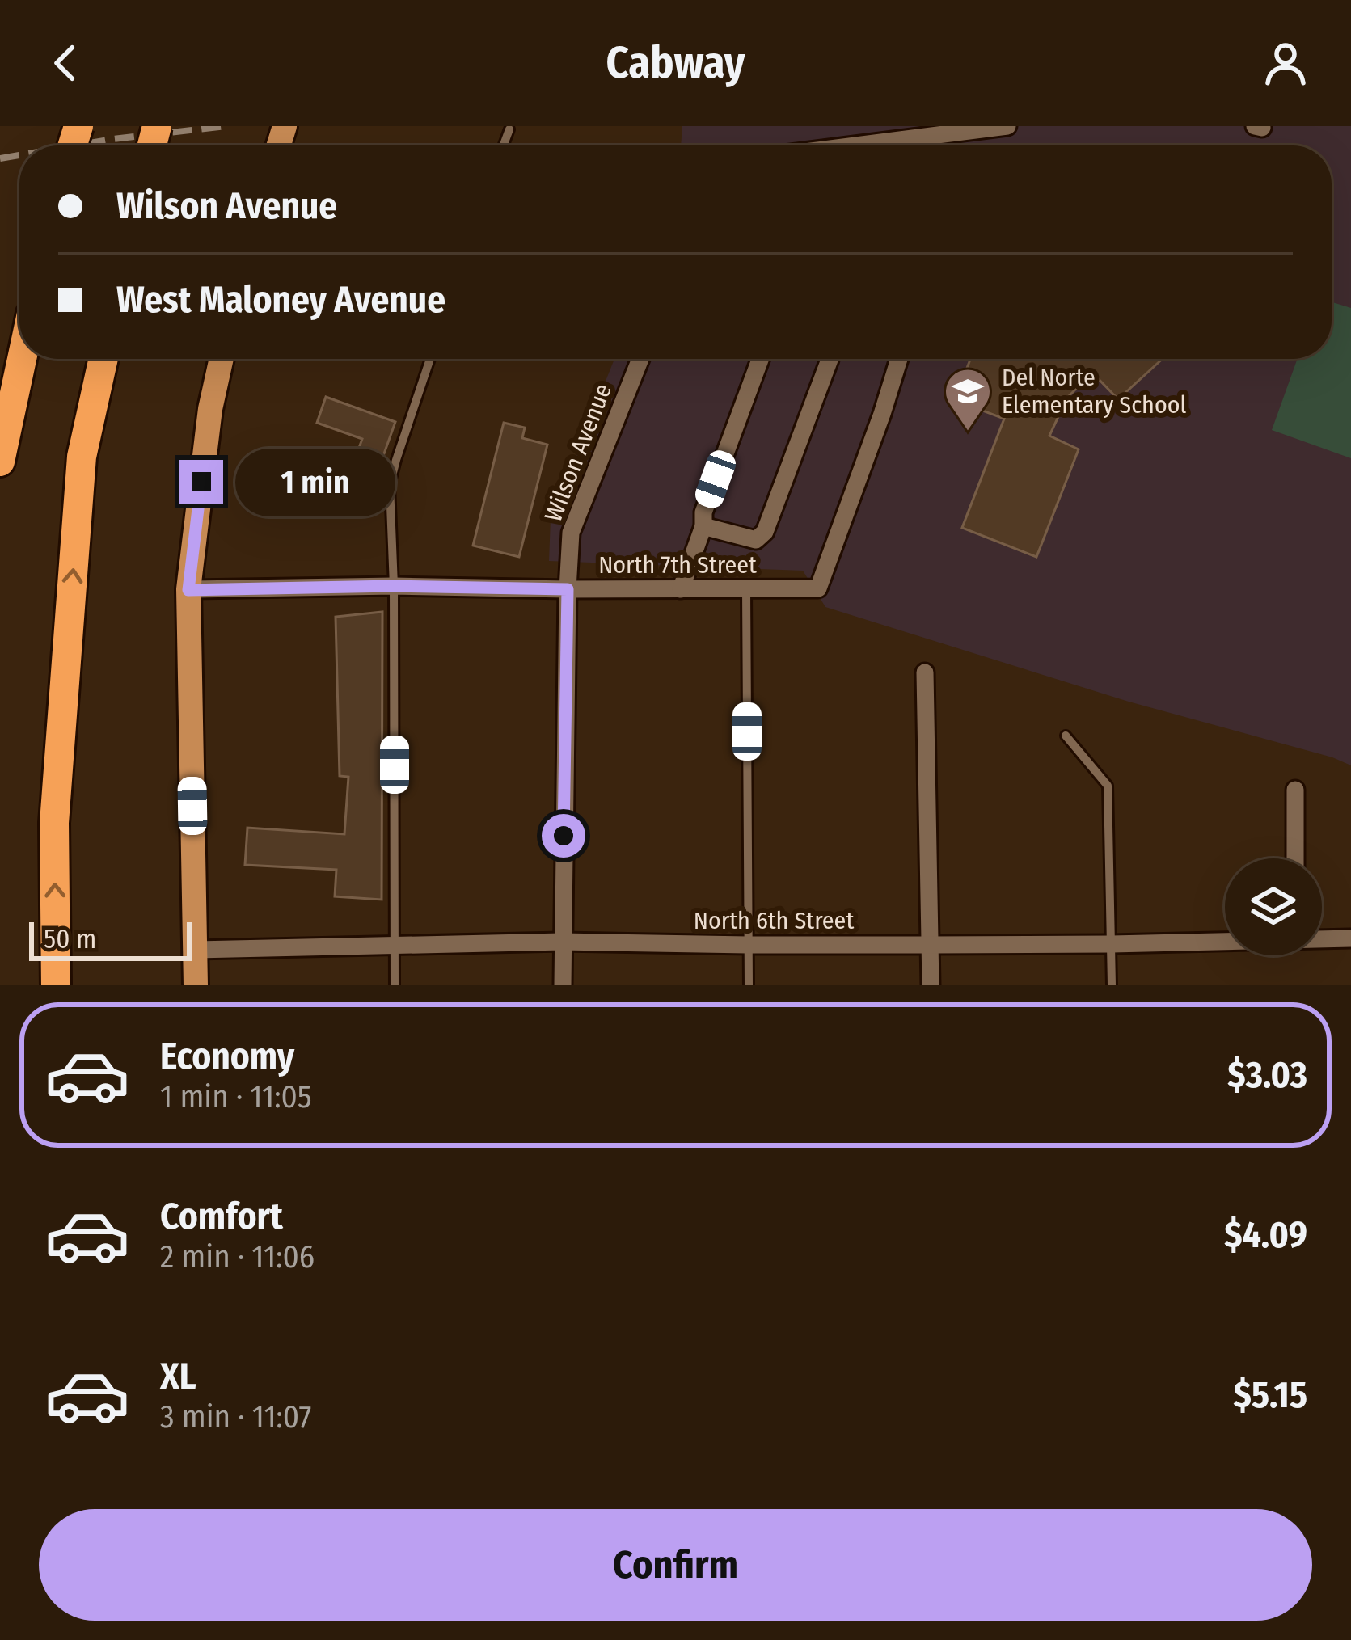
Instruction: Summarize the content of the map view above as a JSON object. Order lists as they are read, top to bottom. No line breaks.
{"streets":{"street":["Wilson Avenue","North 7th Street","North 6th Street"]},"crossings":[["Wilson Avenue","North 7th Street"],["Wilson Avenue","North 6th Street"]],"places":{"school or university":["Del Norte Elementary School"]},"scale_bar":"50 m","page":{"header":"Cabway","banner":["Wilson Avenue","West Maloney Avenue"],"bubble":"1 min","scale":"50 m","list":[{"name":"Economy","note":"1 min · 11:05","value":"$3.03"},{"name":"Comfort","note":"2 min · 11:06","value":"$4.09"},{"name":"XL","note":"3 min · 11:07","value":"$5.15"}],"buttons":"Confirm"}}
